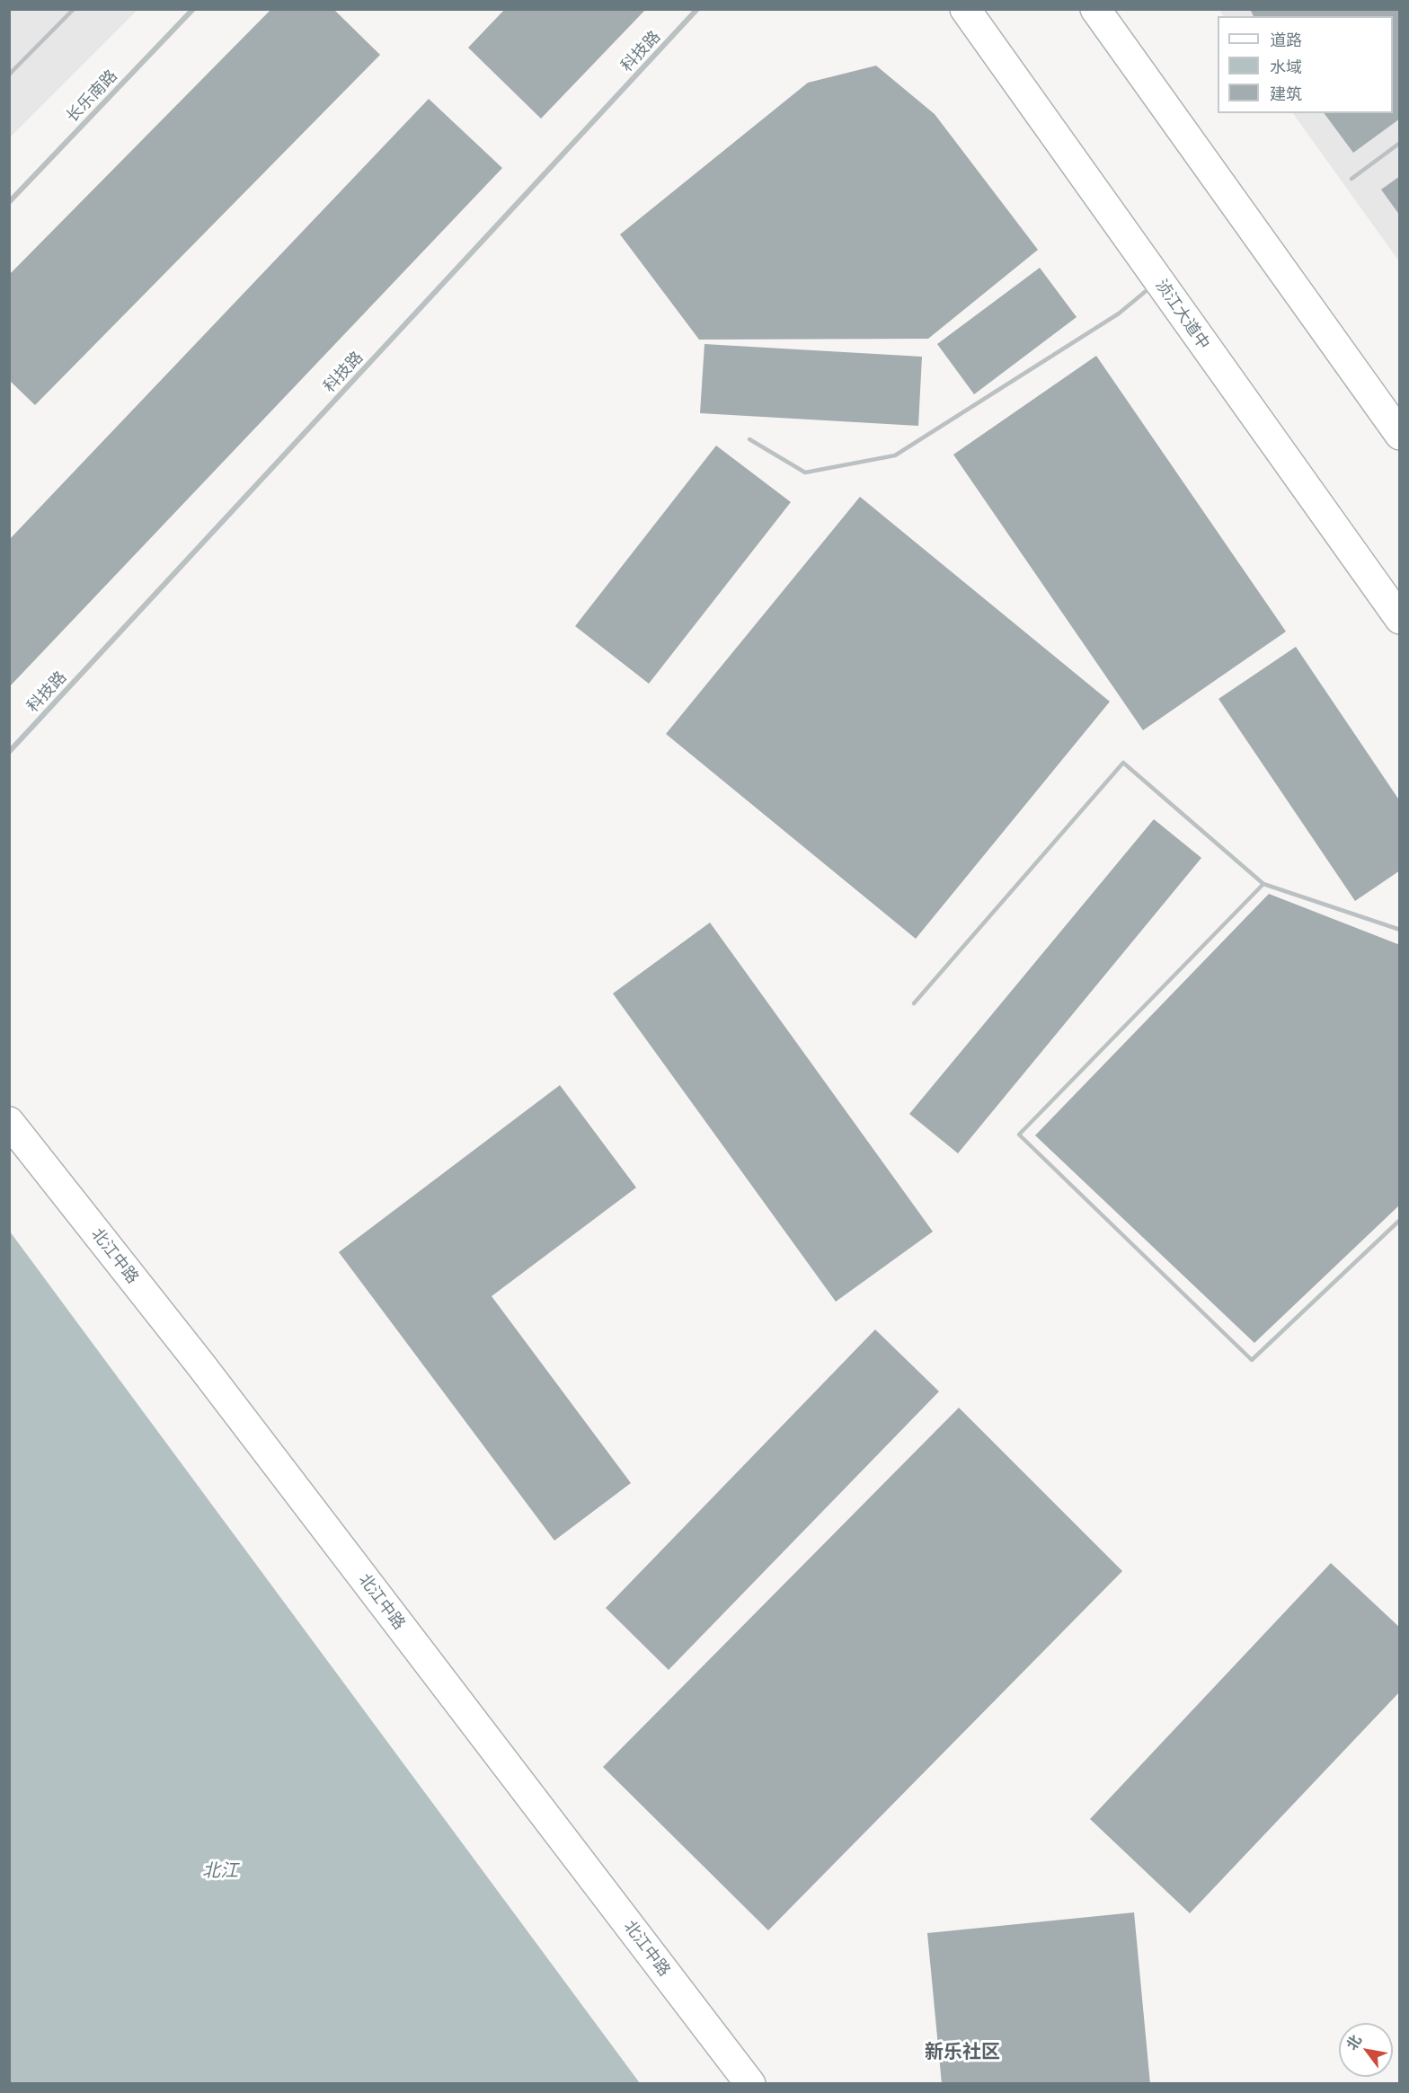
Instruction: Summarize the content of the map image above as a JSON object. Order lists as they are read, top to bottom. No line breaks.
{"streets":{"main road":["浈江大道中","北江中路"],"street":["科技路","长乐南路"]},"districts":["新乐社区"],"water":["北江"],"legend":["道路","水域","建筑"],"north":"top left"}
